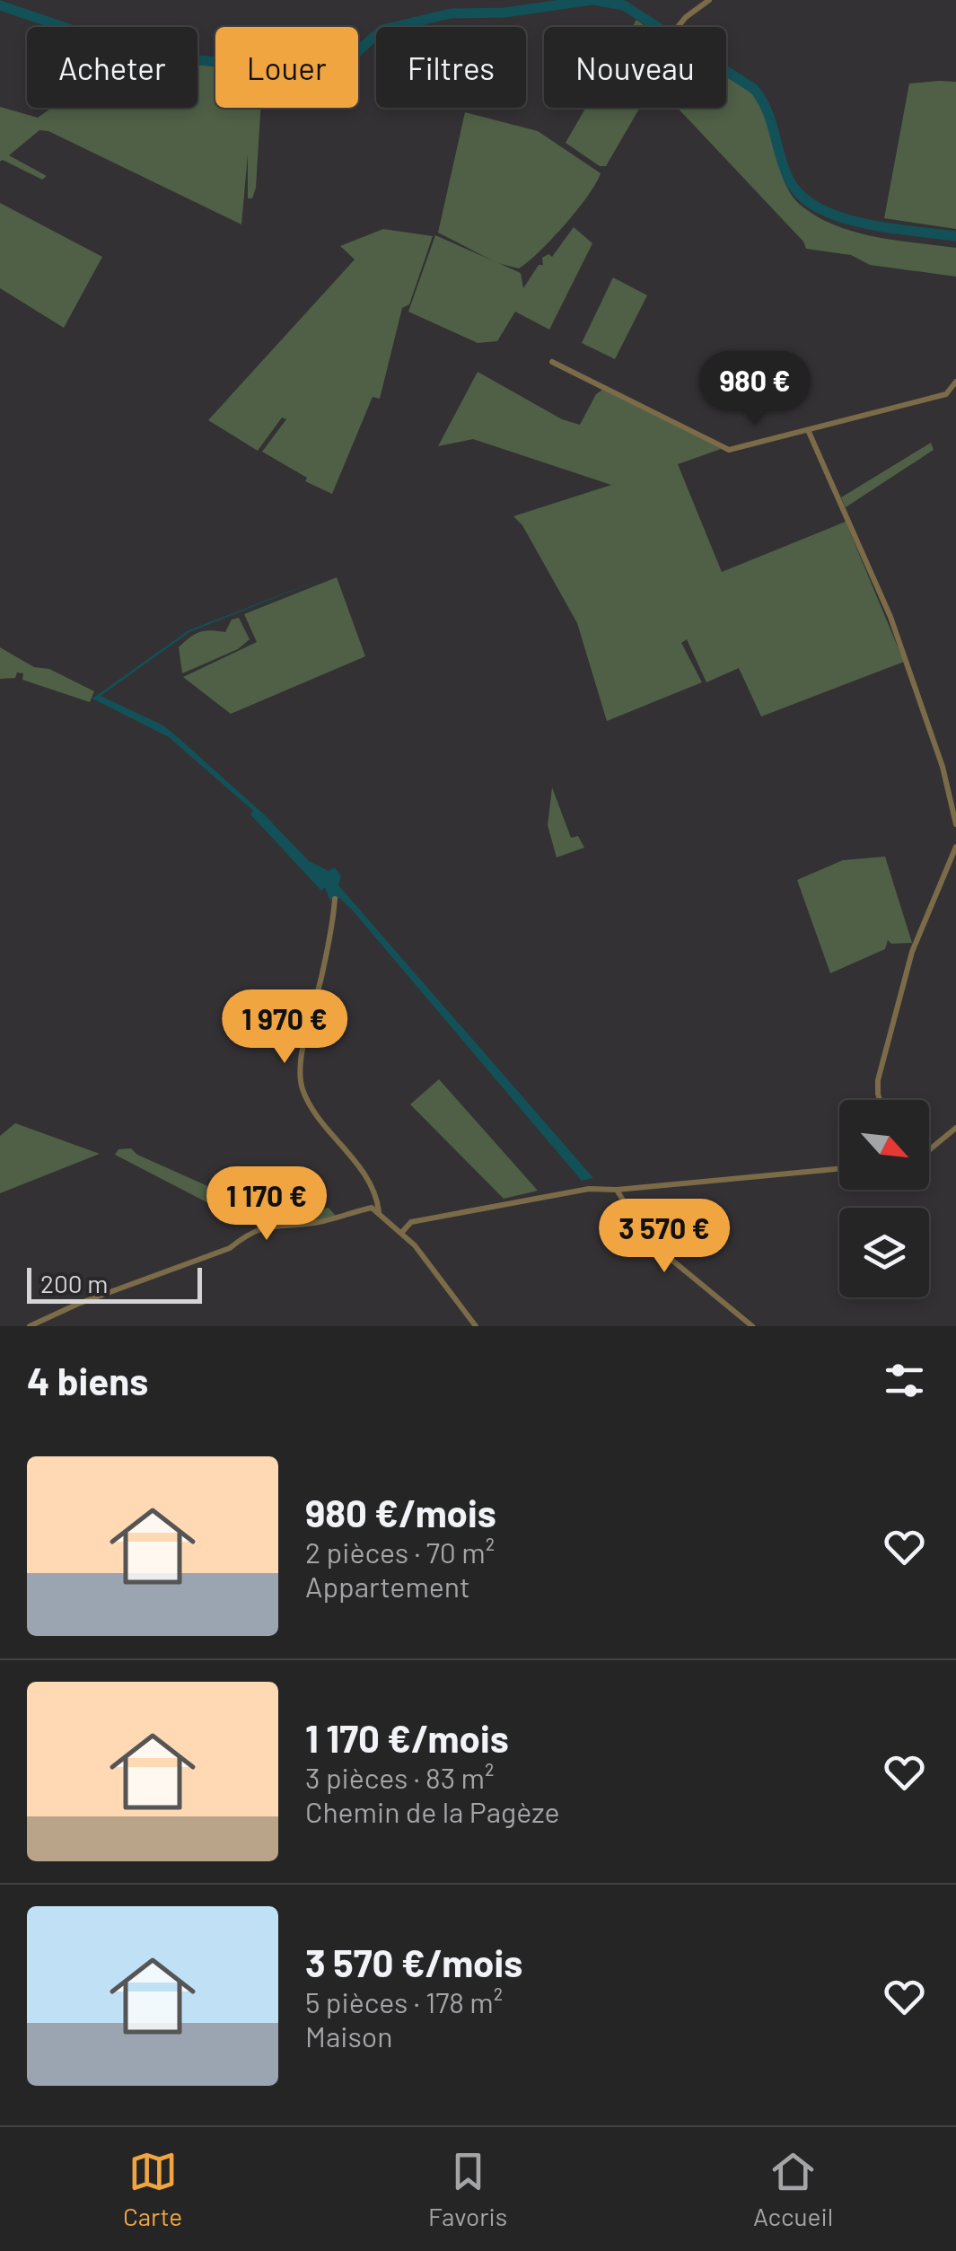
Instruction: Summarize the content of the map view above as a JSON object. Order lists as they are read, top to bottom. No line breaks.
{"scale_bar":"200 m","north":"bottom right","page":{"chip":["Acheter","Louer","Filtres","Nouveau"],"price":["980 €","1 970 €","1 170 €","3 570 €"],"scale":"200 m","heading":"4 biens","list":[{"name":"980 €/mois","note":"2 pièces · 70 m² · Appartement"},{"name":"1 170 €/mois","note":"3 pièces · 83 m² · Chemin de la Pagèze"},{"name":"3 570 €/mois","note":"5 pièces · 178 m² · Maison"}],"tabs":["Carte","Favoris","Accueil"]}}
